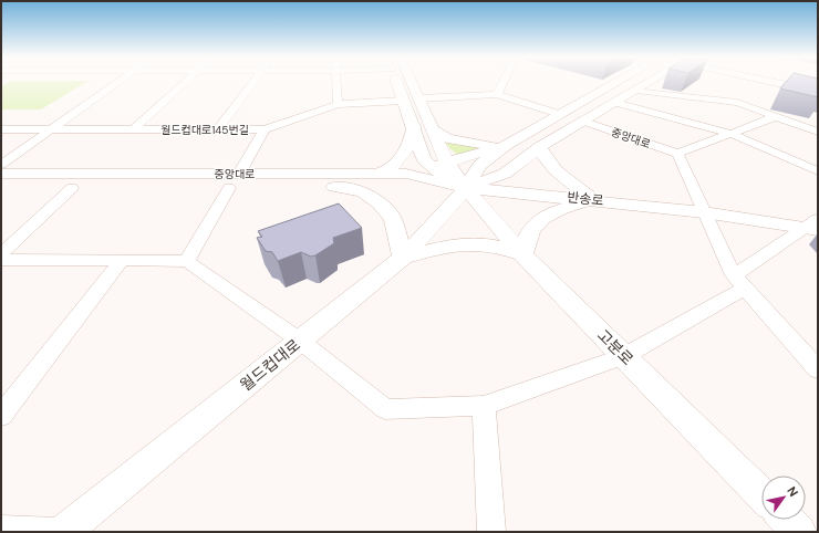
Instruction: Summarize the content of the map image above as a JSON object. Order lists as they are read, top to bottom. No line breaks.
{"streets":{"main road":["중앙대로","반송로","고분로","월드컵대로"],"street":["월드컵대로145번길"]},"crossings":[["중앙대로","반송로"],["중앙대로","고분로"],["중앙대로","월드컵대로"],["반송로","고분로"],["반송로","월드컵대로"],["고분로","월드컵대로"]],"north":"top right"}
